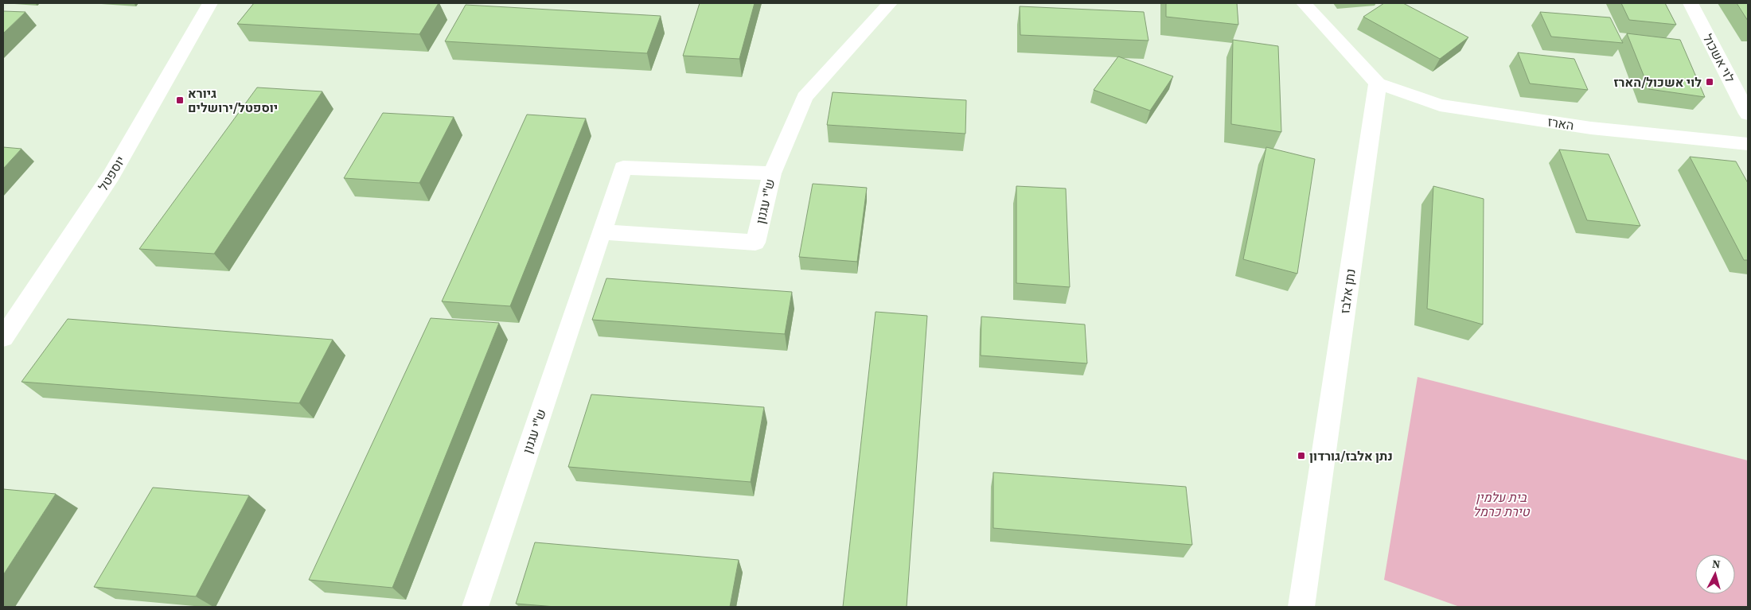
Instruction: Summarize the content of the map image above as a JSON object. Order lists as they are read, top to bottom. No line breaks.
{"streets":{"street":["לוי אשכול","הארז","יוספטל","ש\"י עגנון","נתן אלבז"]},"crossings":[["הארז","נתן אלבז"]],"parks":["בית עלמין טירת כרמל"],"places":{"transit":["לוי אשכול/הארז","גיורא יוספטל/ירושלים","נתן אלבז/גורדון"]},"north":"top"}
